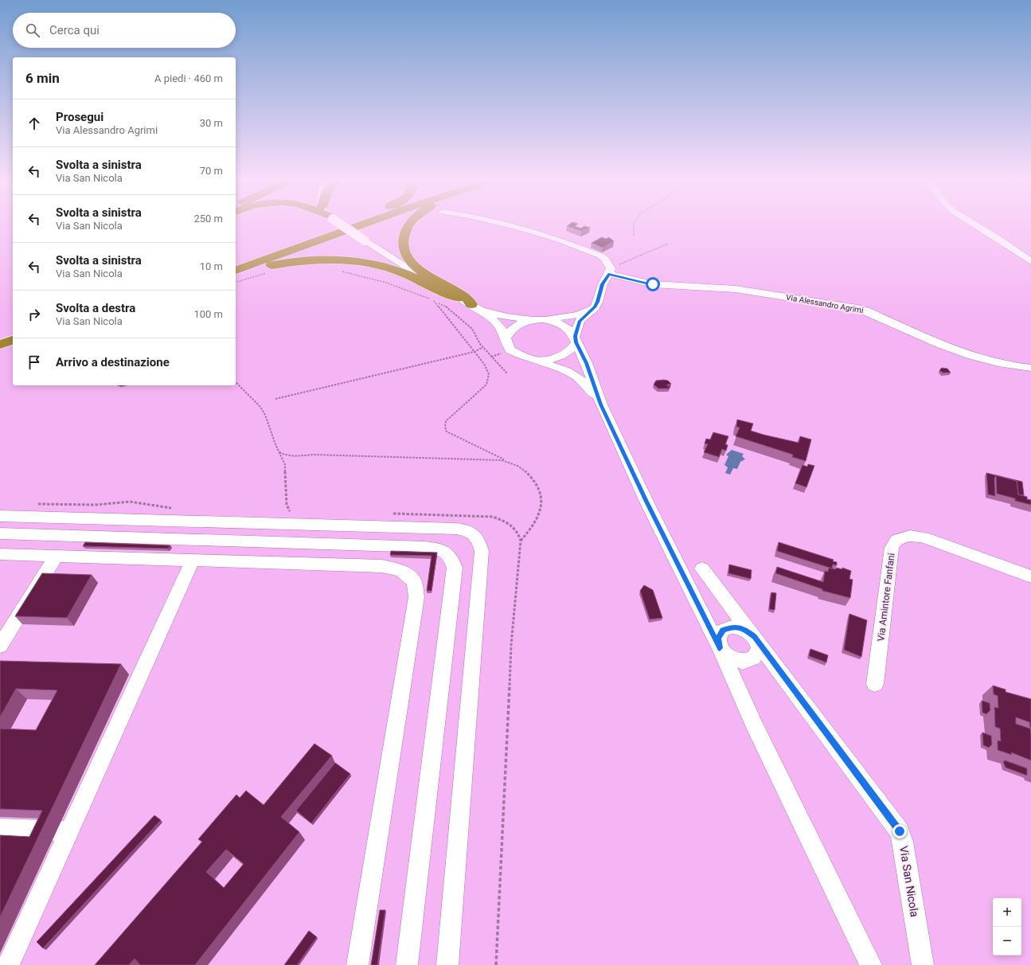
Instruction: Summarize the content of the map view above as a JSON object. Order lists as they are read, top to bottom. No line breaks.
{"streets":{"street":["Via Alessandro Agrimi","Via Amintore Fanfani","Via San Nicola"]},"crossings":[["Via Alessandro Agrimi","Via San Nicola"]],"page":{"search":"Cerca qui","heading":["6 min","A piedi · 460 m"],"list":[["Prosegui","Via Alessandro Agrimi","30 m"],["Svolta a sinistra","Via San Nicola","70 m"],["Svolta a sinistra","Via San Nicola","250 m"],["Svolta a sinistra","Via San Nicola","10 m"],["Svolta a destra","Via San Nicola","100 m"],"Arrivo a destinazione"],"map_buttons":["+","−"]}}
